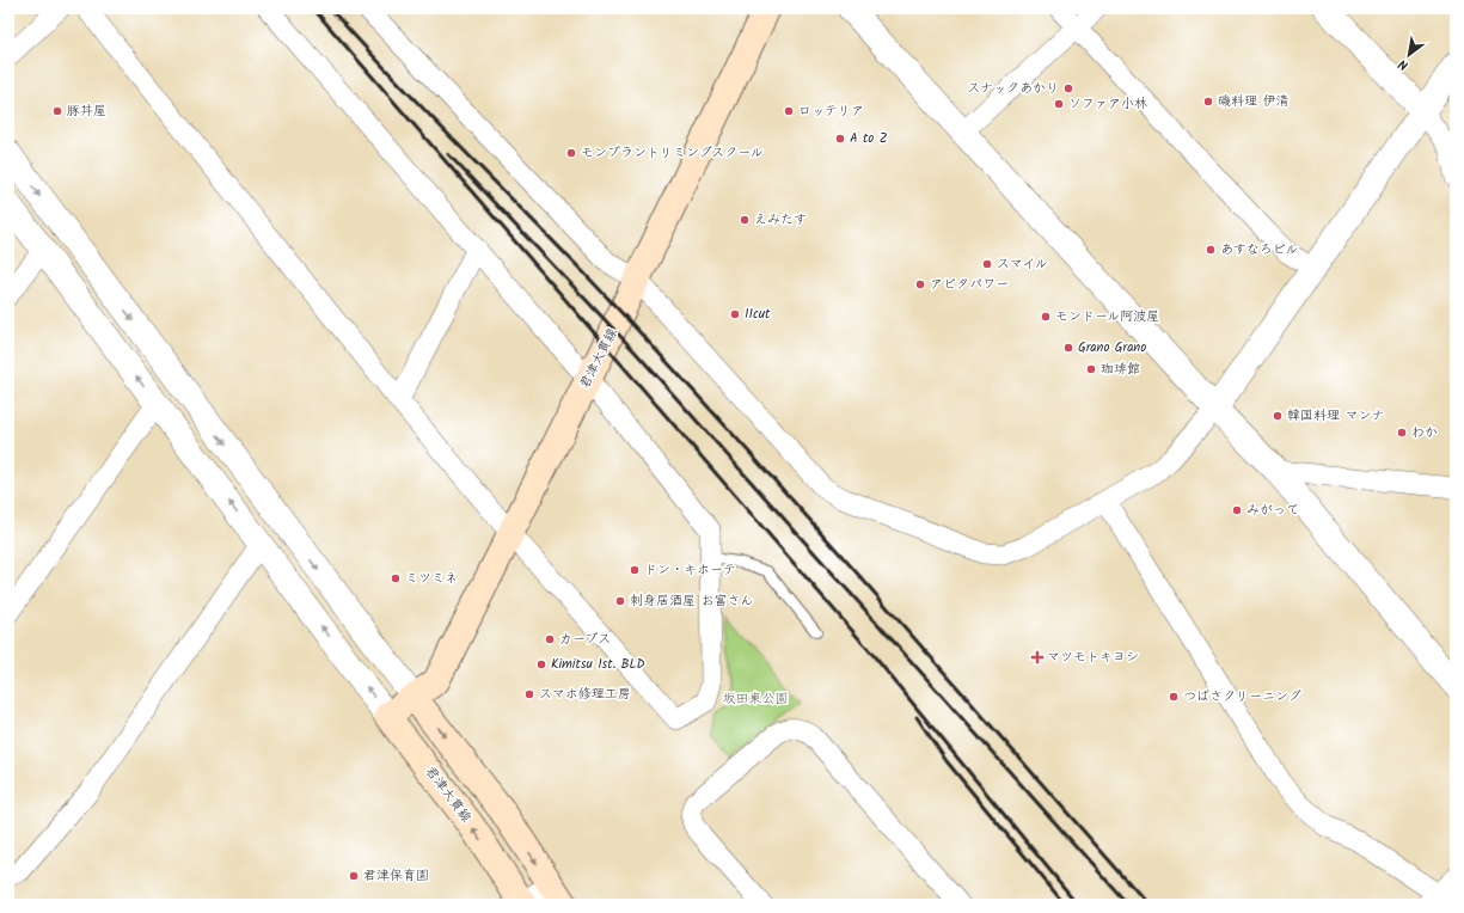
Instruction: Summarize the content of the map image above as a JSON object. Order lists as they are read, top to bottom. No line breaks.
{"streets":{"main road":["君津大貫線"]},"parks":["坂田東公園"],"places":{"other":["スナックあかり","磯料理 伊清","ソファア小林","豚丼屋","ロッテリア","A to Z","モンブラントリミングスクール","えみたす","あすなろビル","スマイル","アピタパワー","11cut","モンドール阿波屋","Grano Grano","珈琲館","韓国料理 マンナ","わか","みがって","ドン・キホーテ","ミツミネ","刺身居酒屋 お富さん","カーブス","Kimitsu 1st. BLD","スマホ修理工房","つばさクリーニング","君津保育園"],"health":["マツモトキヨシ"]},"north":"bottom left"}
